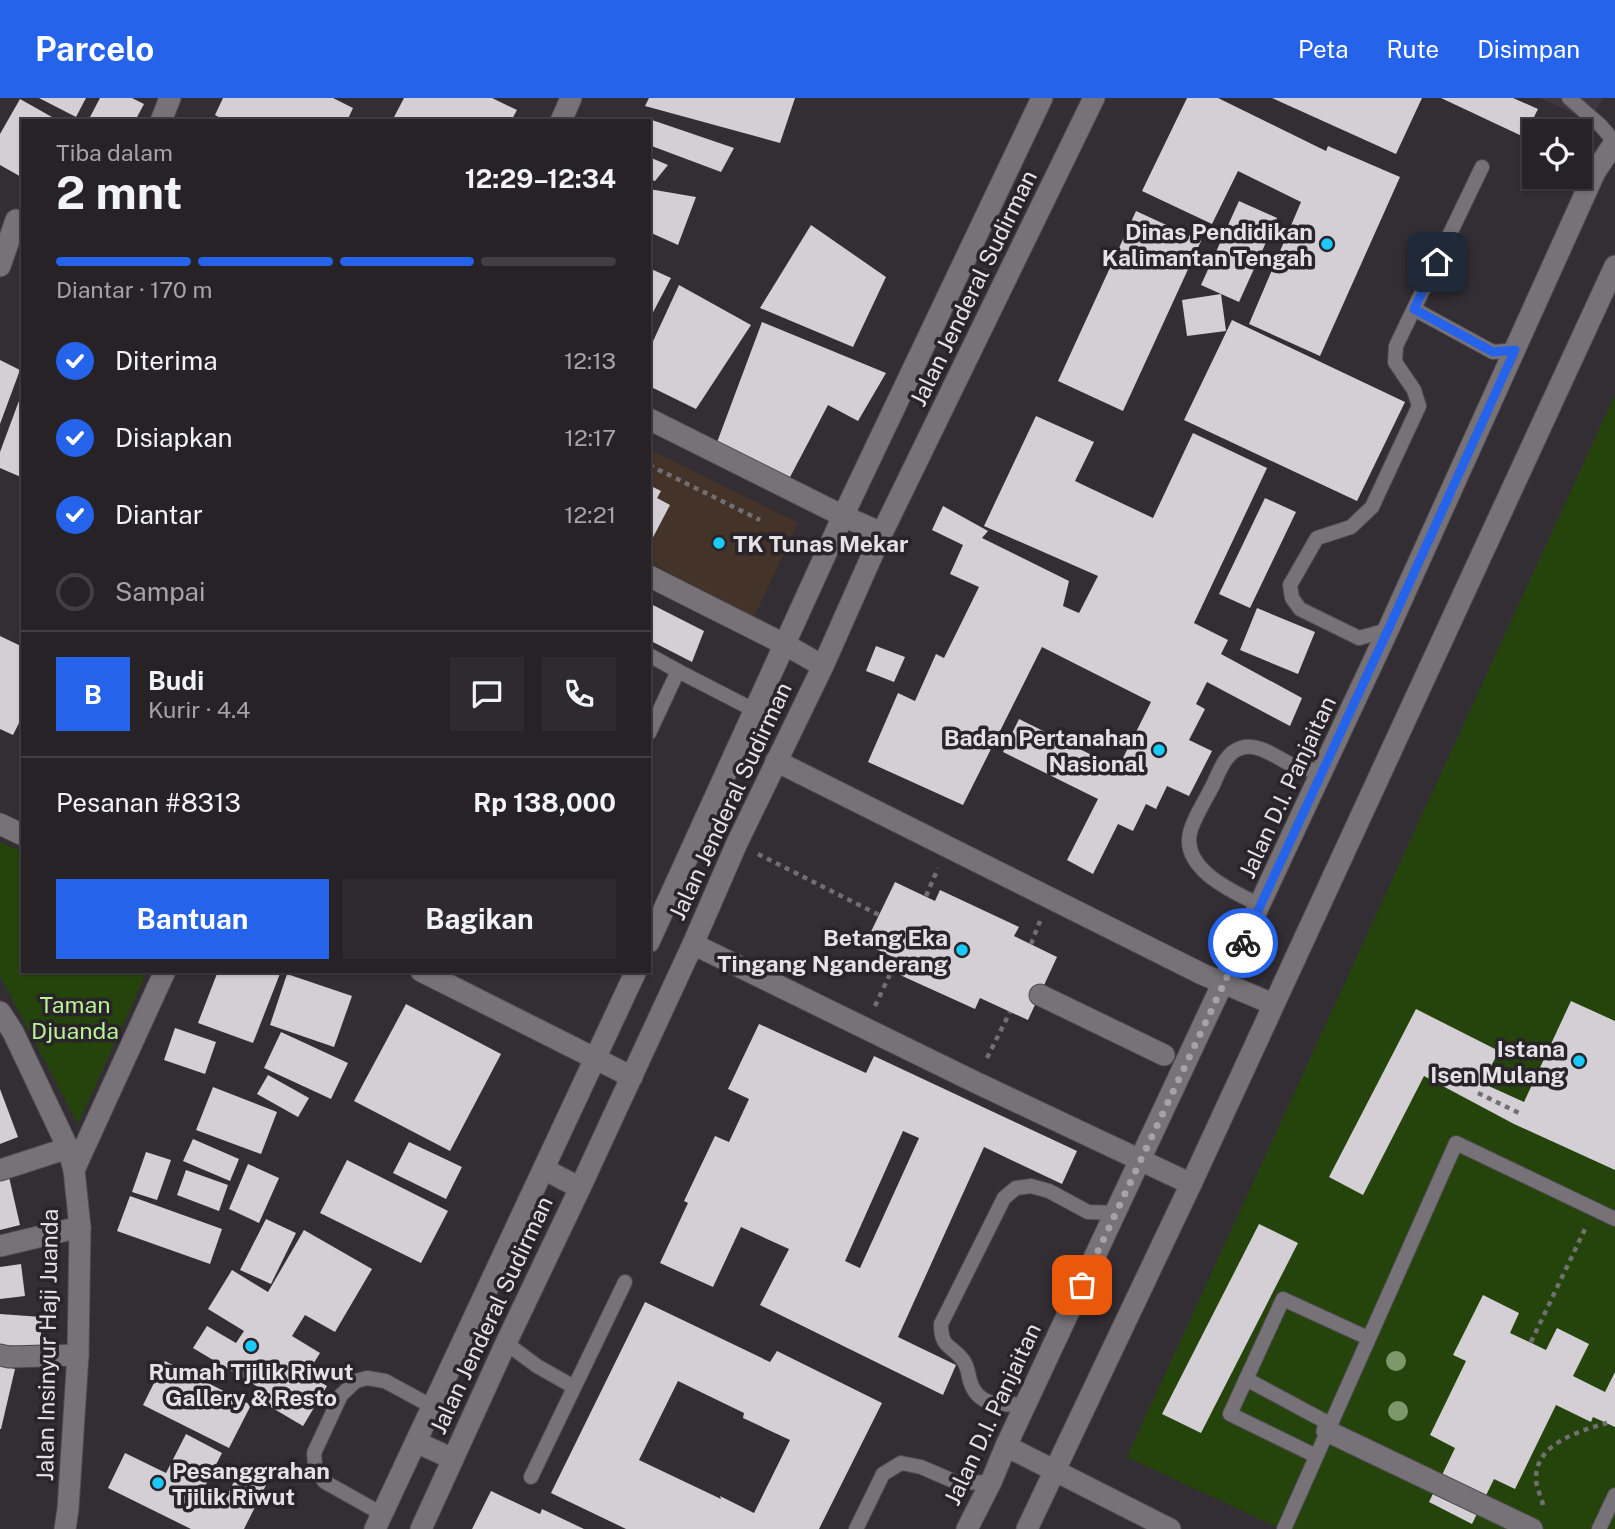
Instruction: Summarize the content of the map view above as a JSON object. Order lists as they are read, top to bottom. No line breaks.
{"streets":{"street":["Jalan Jenderal Sudirman","Jalan D.I. Panjaitan","Jalan Insinyur Haji Juanda"]},"parks":["Taman Djuanda"],"places":["Dinas Pendidikan Kalimantan Tengah","TK Tunas Mekar","Badan Pertanahan Nasional","Betang Eka Tingang Nganderang","Istana Isen Mulang","Rumah Tjilik Riwut Gallery & Resto","Pesanggrahan Tjilik Riwut"],"page":{"header":"Parcelo","nav":["Peta","Rute","Disimpan"],"heading":["2 mnt","Tiba dalam","12:29–12:34"],"panel":["Budi","Kurir · 4.4","Pesanan #8313","Rp 138,000"],"bar":"Diantar · 170 m","list":[["Diterima","12:13"],["Disiapkan","12:17"],["Diantar","12:21"],"Sampai"],"round":"B","buttons":["Bantuan","Bagikan"]}}
